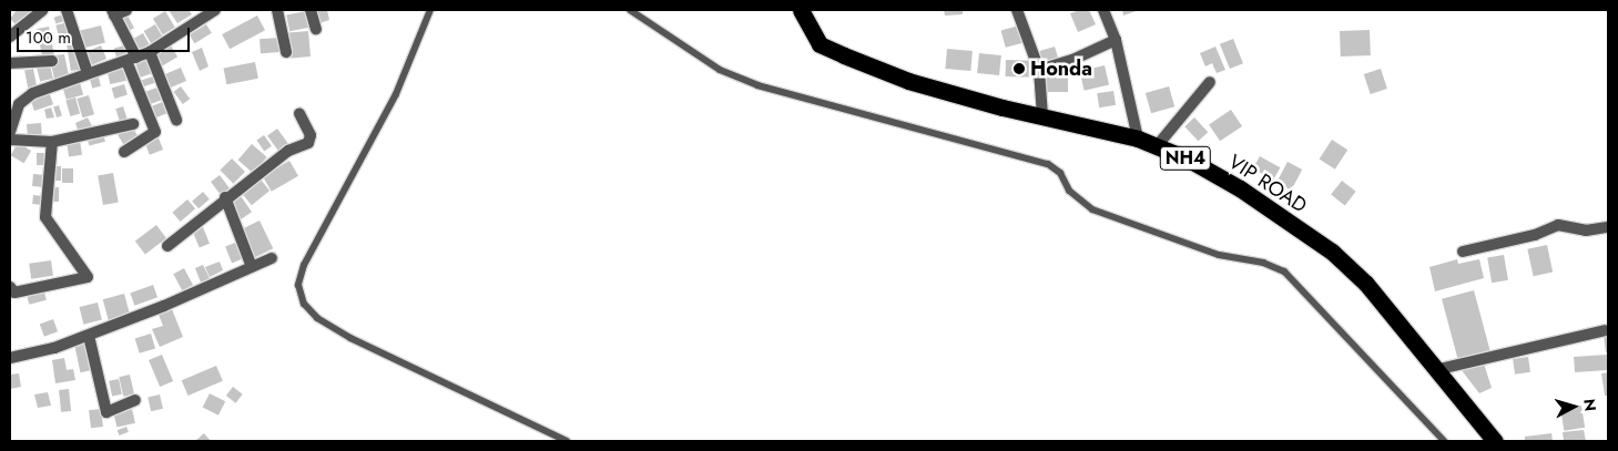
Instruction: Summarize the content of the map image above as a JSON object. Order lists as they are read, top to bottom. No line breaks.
{"streets":{"highway":["NH4","VIP ROAD"]},"places":["Honda"],"scale_bar":"100 m","north":"right"}
